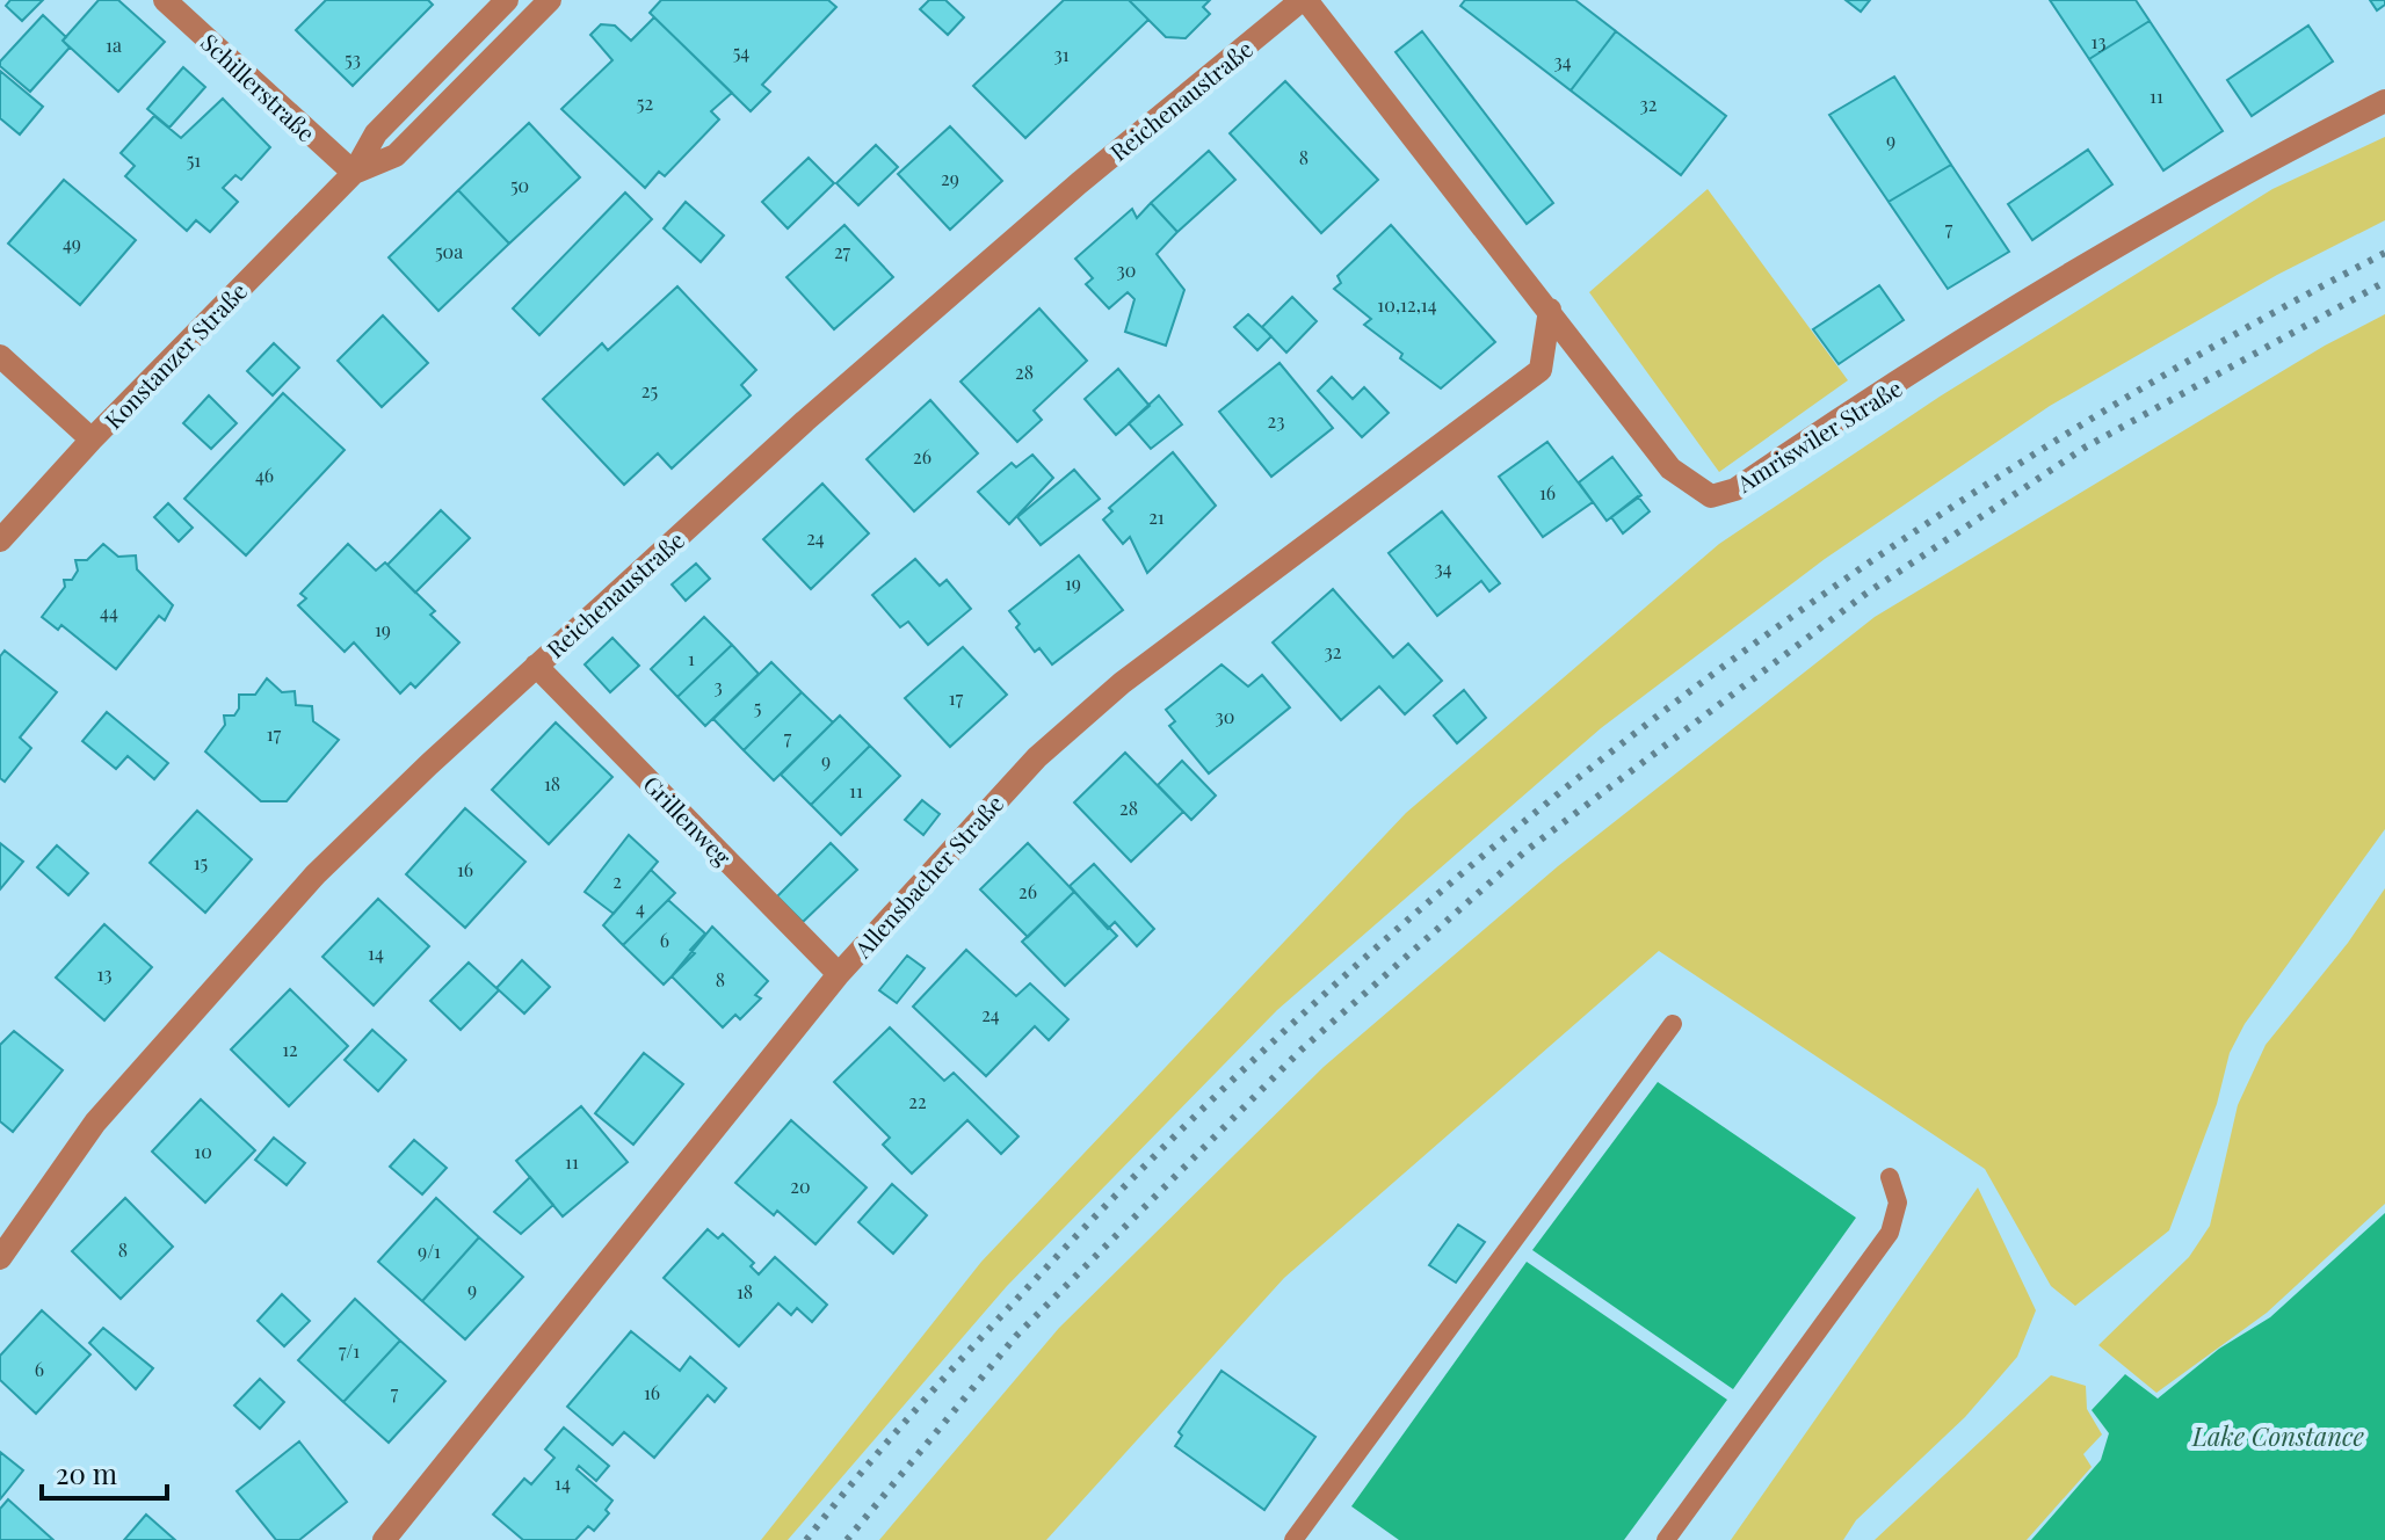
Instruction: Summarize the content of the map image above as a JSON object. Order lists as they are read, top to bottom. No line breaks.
{"streets":{"street":["Schillerstraße","Reichenaustraße","Konstanzer Straße","Amriswiler Straße","Grillenweg","Allensbacher Straße"]},"crossings":[["Schillerstraße","Konstanzer Straße"],["Reichenaustraße","Amriswiler Straße"],["Reichenaustraße","Grillenweg"],["Amriswiler Straße","Allensbacher Straße"],["Grillenweg","Allensbacher Straße"]],"water":["Lake Constance"],"house_numbers":["13","1a","54","31","53","34","11","52","32","9","8","51","29","50","7","49","50a","27","30","10,12,14","28","25","23","26","46","16","21","24","34","19","44","19","32","1","3","17","5","30","17","7","9","18","11","28","15","16","2","26","4","6","14","13","8","24","12","22","10","11","20","8","9/1","9","18","7/1","6","7","16","14"],"scale_bar":"20 m"}
